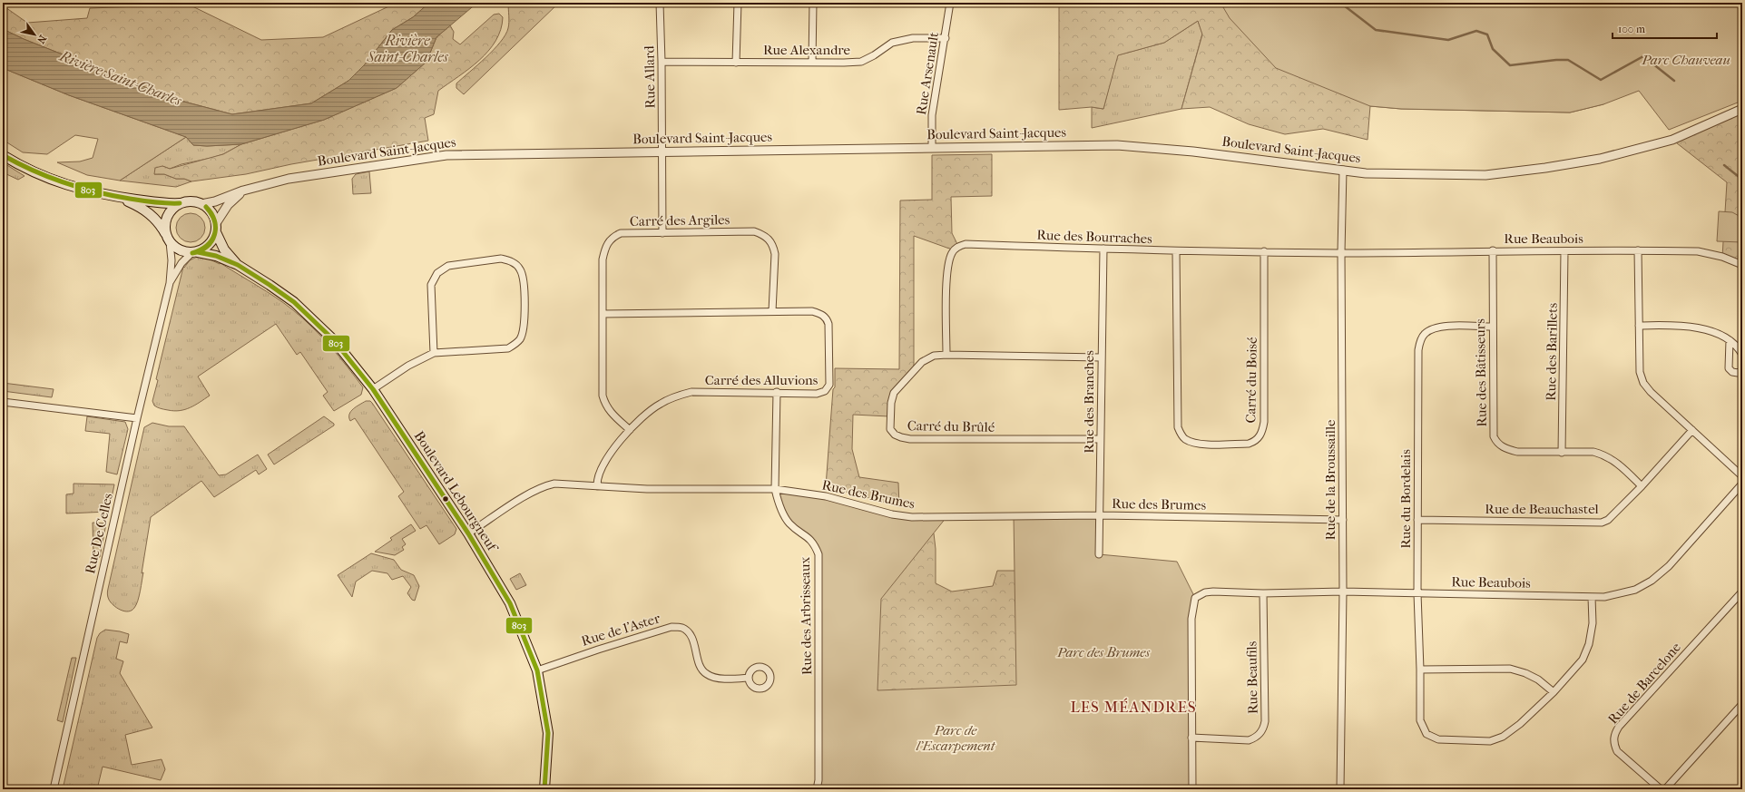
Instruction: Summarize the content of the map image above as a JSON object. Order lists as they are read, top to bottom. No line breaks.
{"streets":{"main road":["Boulevard Lebourgneuf"],"street":["Rue Alexandre","Rue Arsenault","Rue Allard","Boulevard Saint-Jacques","Carré des Argiles","Rue des Bourraches","Rue Beaubois","Rue des Barillets","Rue des Bâtisseurs","Carré des Alluvions","Carré du Boisé","Rue des Branches","Carré du Brûlé","Rue de la Broussaille","Rue des Brumes","Rue du Bordelais","Rue de Beauchastel","Rue De Celles","Rue des Arbrisseaux","Rue de l'Aster","Rue Beaufils","Rue de Barcelone"]},"crossings":[["Rue Alexandre","Rue Arsenault"],["Rue Alexandre","Rue Allard"],["Rue Arsenault","Boulevard Saint-Jacques"],["Rue Allard","Boulevard Saint-Jacques"],["Rue Allard","Carré des Argiles"],["Boulevard Saint-Jacques","Rue de la Broussaille"],["Boulevard Saint-Jacques","Boulevard Lebourgneuf"],["Boulevard Saint-Jacques","Rue De Celles"],["Carré des Argiles","Carré des Alluvions"],["Rue des Bourraches","Rue Beaubois"],["Rue des Bourraches","Carré du Boisé"],["Rue des Bourraches","Rue des Branches"],["Rue des Bourraches","Carré du Brûlé"],["Rue des Bourraches","Rue de la Broussaille"],["Rue Beaubois","Rue des Barillets"],["Rue Beaubois","Rue des Bâtisseurs"],["Rue Beaubois","Rue de la Broussaille"],["Rue Beaubois","Rue du Bordelais"],["Rue Beaubois","Rue Beaufils"],["Rue des Barillets","Rue des Bâtisseurs"],["Rue des Bâtisseurs","Rue du Bordelais"],["Rue des Bâtisseurs","Rue de Beauchastel"],["Carré des Alluvions","Rue des Brumes"],["Carré des Alluvions","Rue des Arbrisseaux"],["Rue des Branches","Carré du Brûlé"],["Rue des Branches","Rue des Brumes"],["Rue de la Broussaille","Rue des Brumes"],["Boulevard Lebourgneuf","Rue des Brumes"],["Boulevard Lebourgneuf","Rue De Celles"],["Boulevard Lebourgneuf","Rue de l'Aster"],["Rue des Brumes","Rue des Arbrisseaux"],["Rue du Bordelais","Rue de Beauchastel"]],"districts":["LES MÉANDRES"],"water":["Rivière Saint-Charles"],"parks":["Parc Chauveau","Parc des Brumes","Parc de l'Escarpement"],"lines":["transit line 803"],"scale_bar":"100 m","north":"bottom right"}
